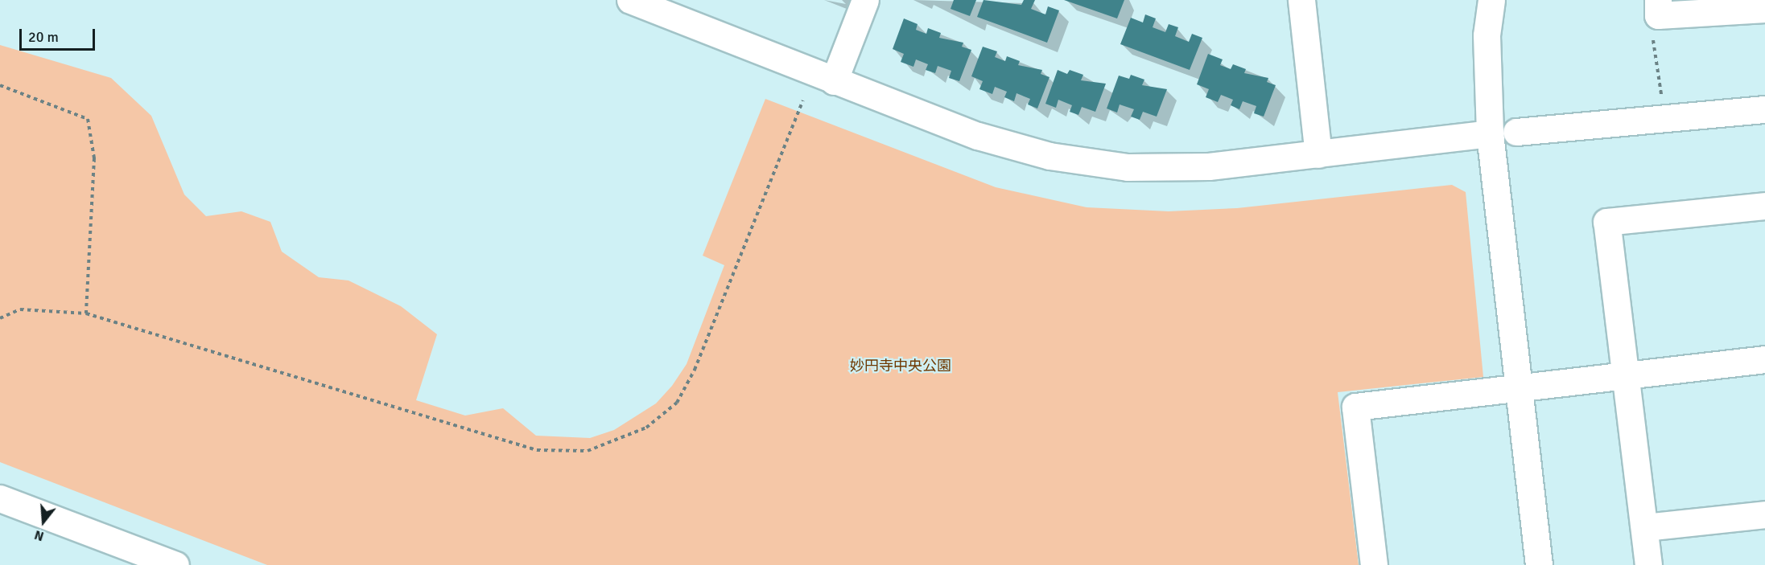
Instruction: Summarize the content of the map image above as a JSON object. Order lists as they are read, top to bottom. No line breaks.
{"parks":["妙円寺中央公園"],"scale_bar":"20 m","north":"bottom"}
